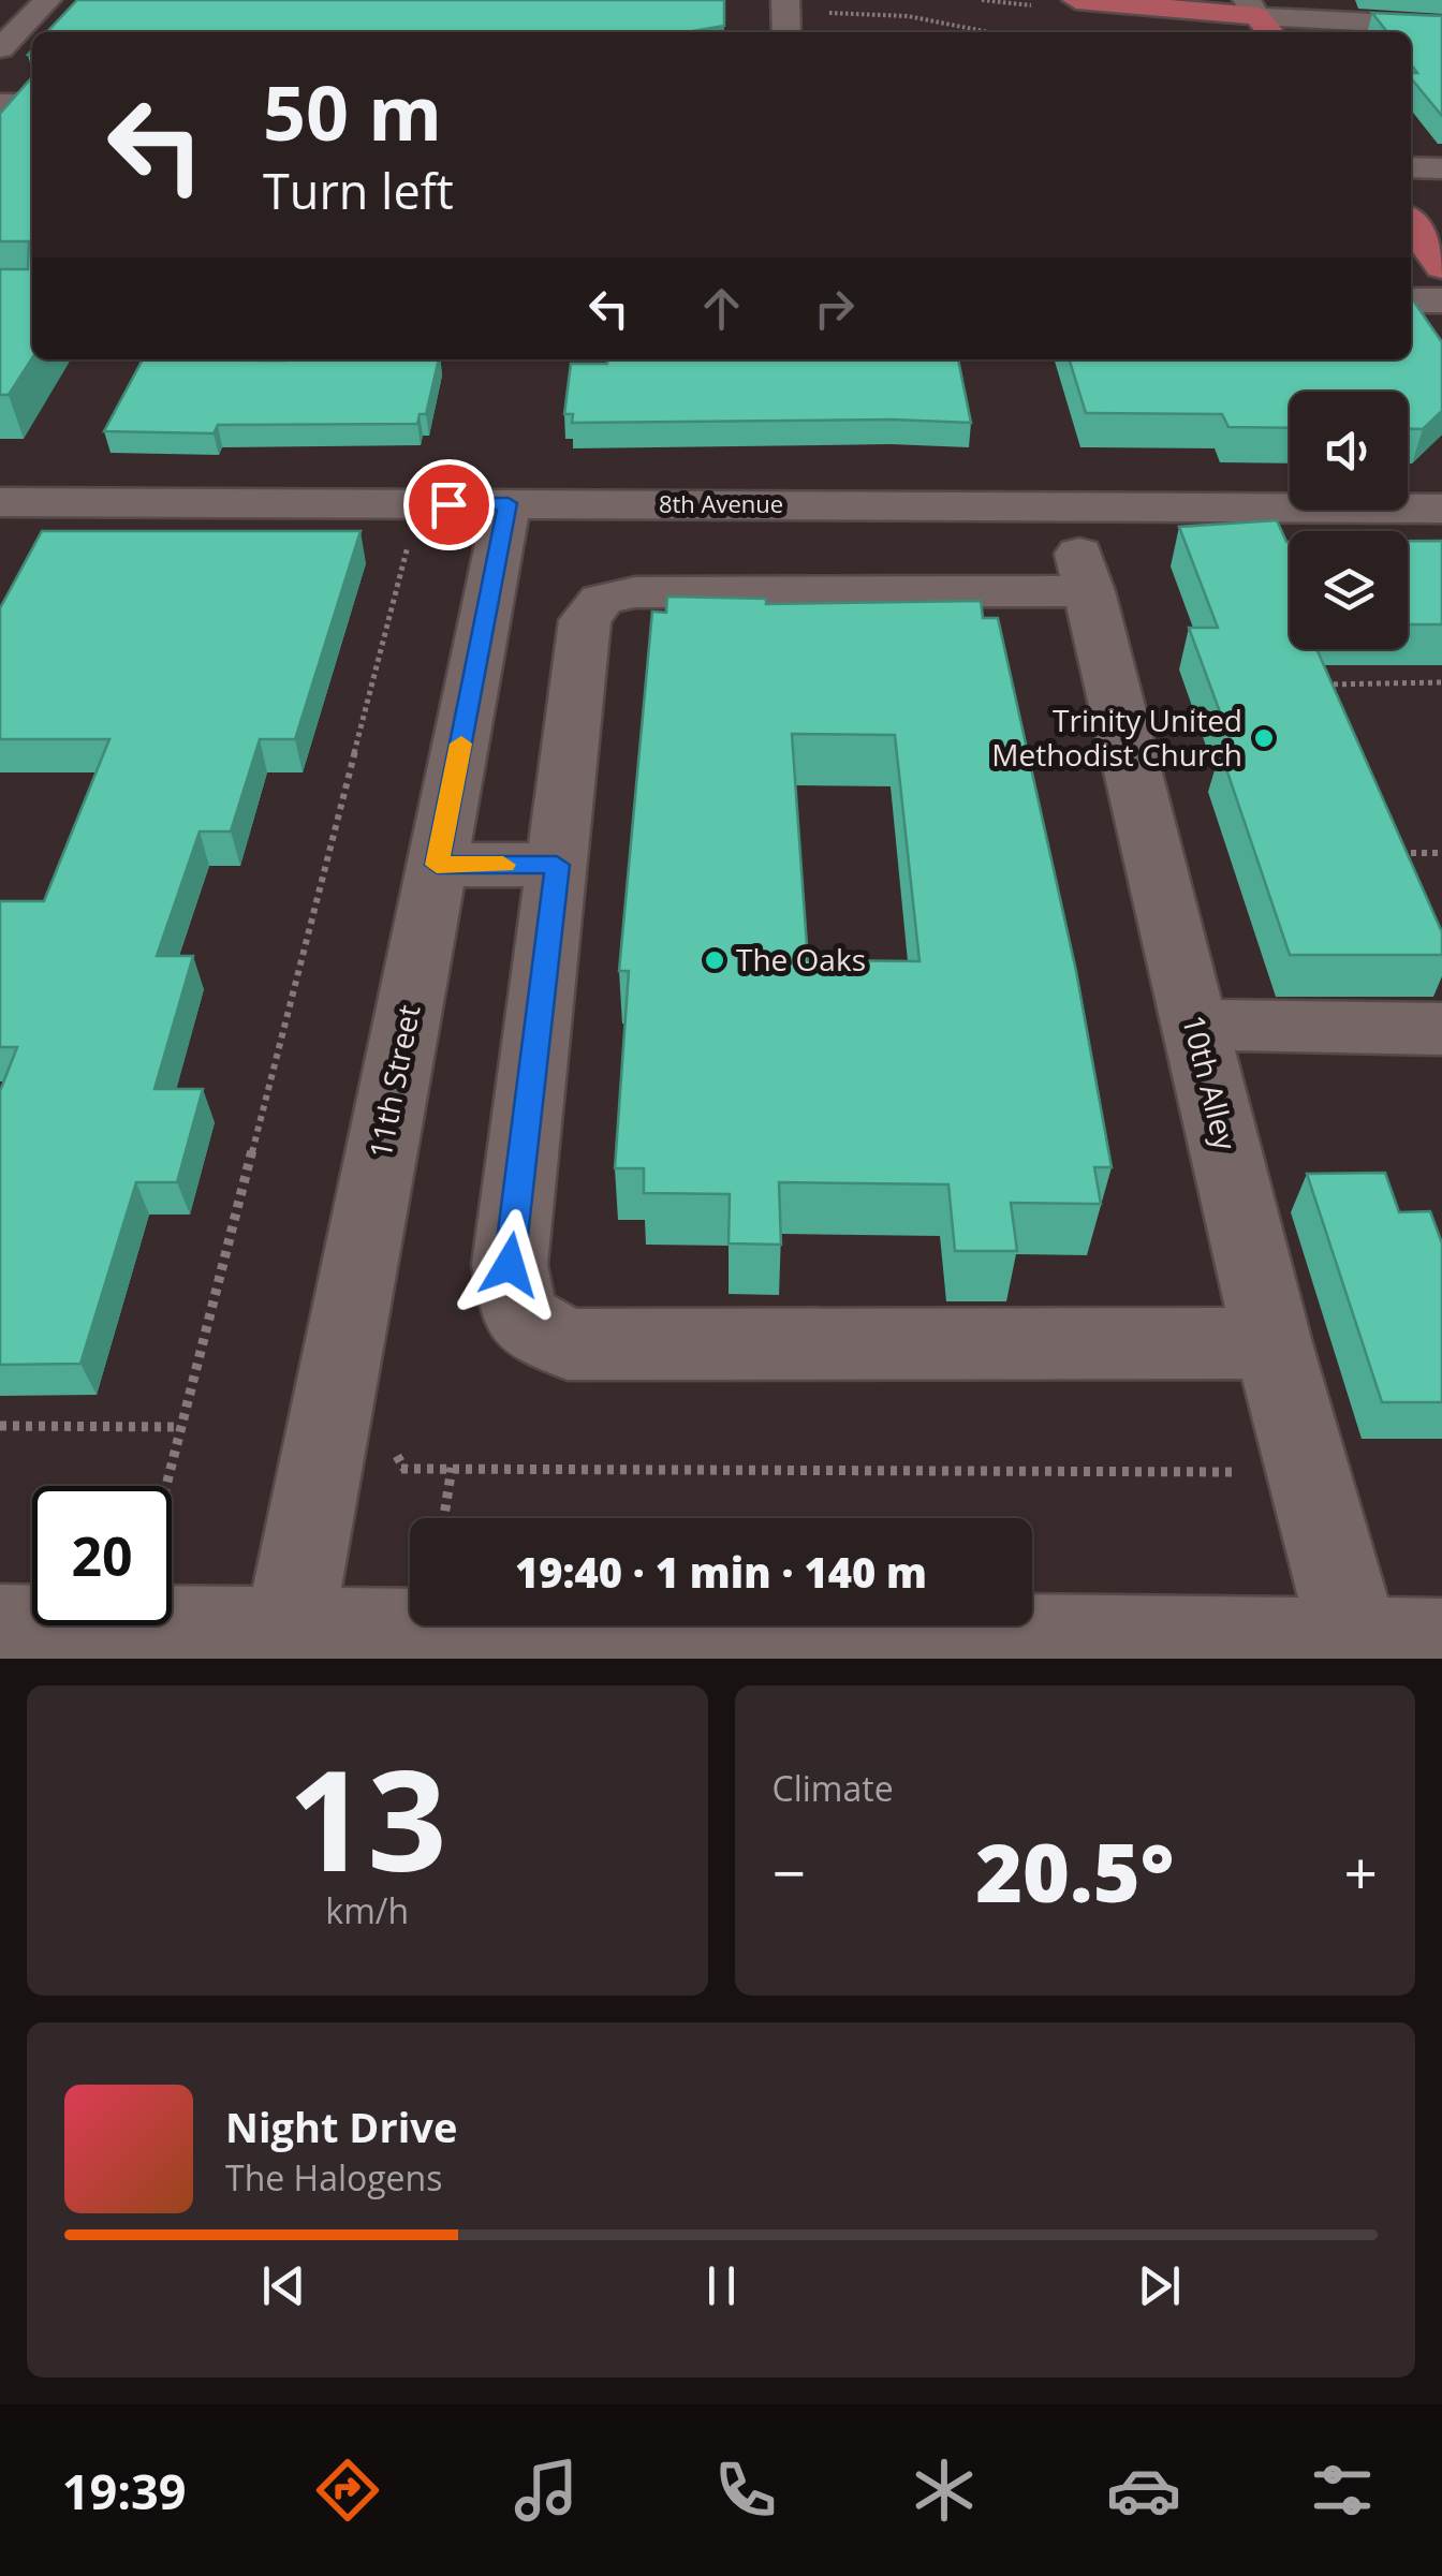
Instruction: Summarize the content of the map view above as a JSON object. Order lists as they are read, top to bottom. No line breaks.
{"streets":{"street":["8th Avenue","11th Street","10th Alley"]},"crossings":[["8th Avenue","11th Street"],["8th Avenue","10th Alley"]],"places":["Trinity United Methodist Church","The Oaks"],"page":{"turn":["50 m","Turn left"],"limit":"20","trip":"19:40 · 1 min · 140 m","tile":[["13","km/h"],"Climate"],"heat":["−","20.5°","+"],"song":["Night Drive","The Halogens"],"tabs":"19:39"}}
